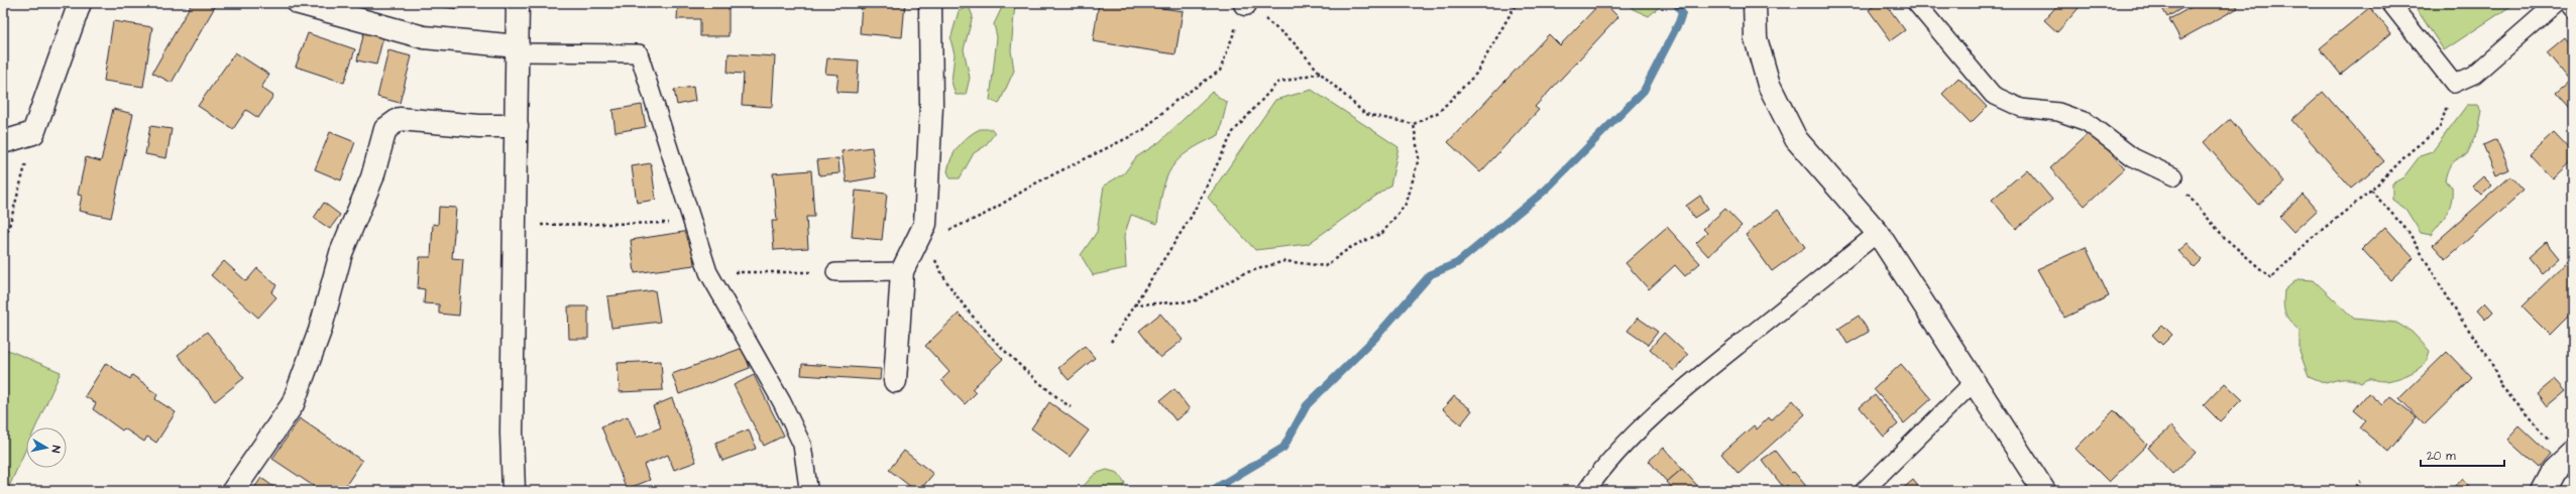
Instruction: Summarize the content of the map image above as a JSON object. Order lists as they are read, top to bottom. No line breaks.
{"scale_bar":"20 m","north":"right"}
